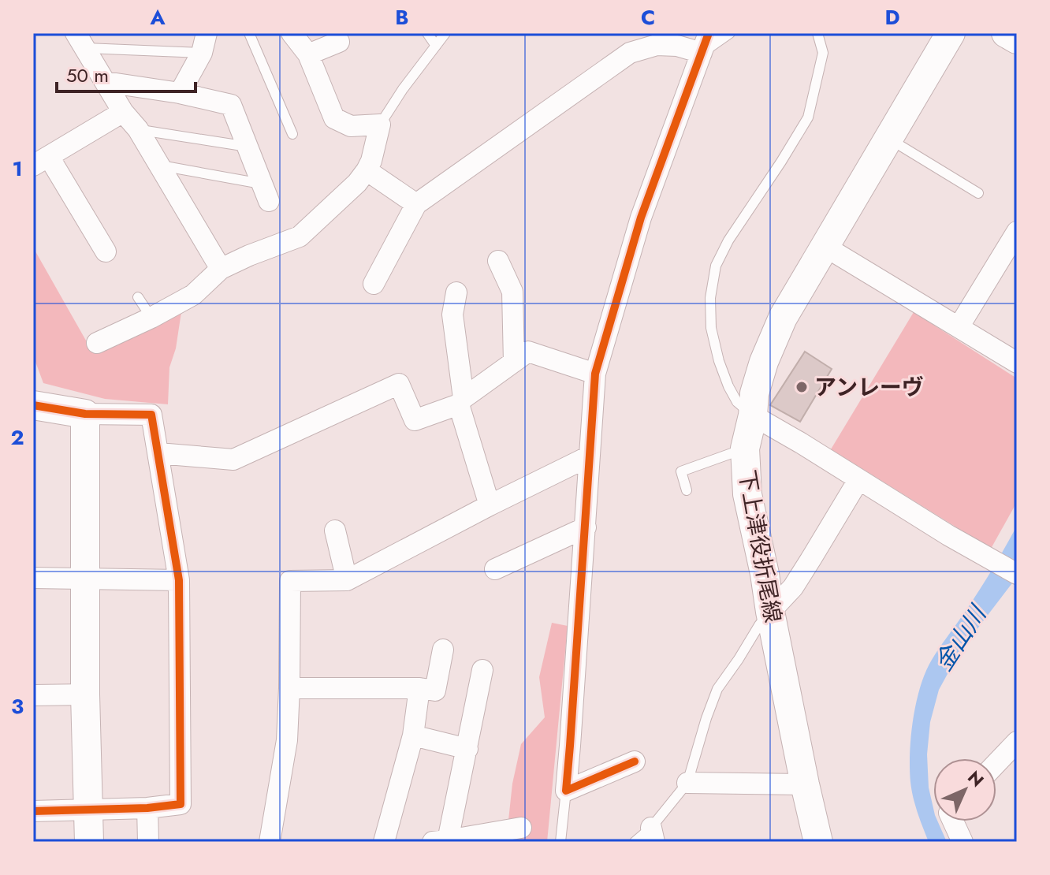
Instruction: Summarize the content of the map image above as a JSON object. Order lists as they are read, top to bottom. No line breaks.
{"streets":{"main road":["下上津役折尾線"]},"water":["金山川"],"places":["アンレーヴ"],"scale_bar":"50 m","north":"top right","grid":{"columns":["A","B","C","D"],"rows":["1","2","3"]}}
